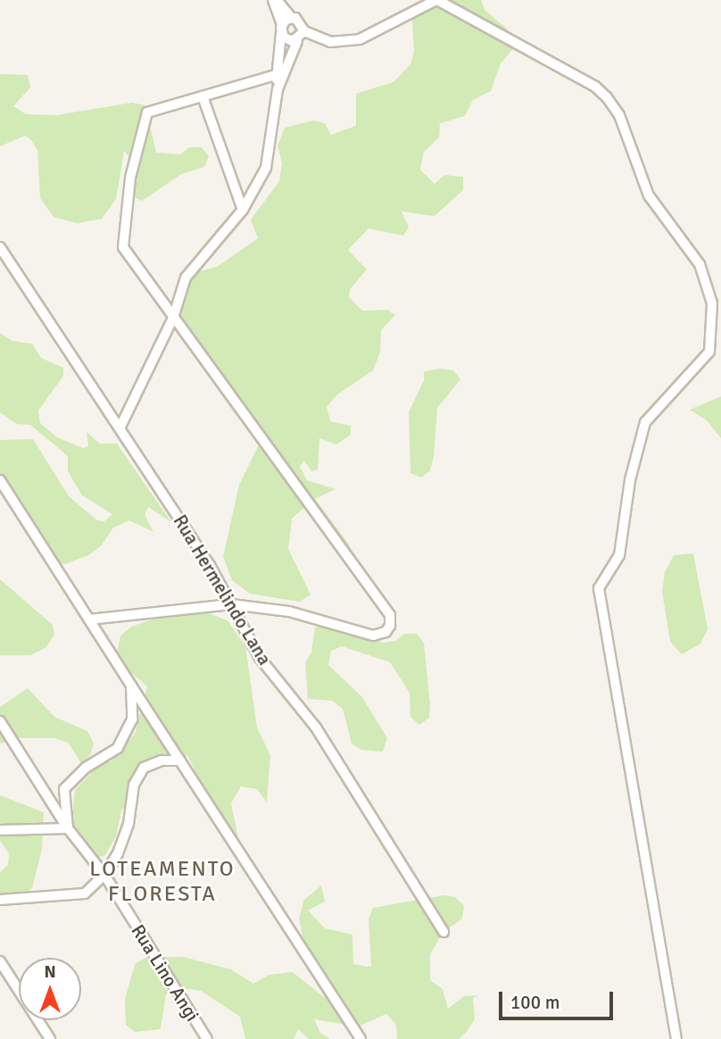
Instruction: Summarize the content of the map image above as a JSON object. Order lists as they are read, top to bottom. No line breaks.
{"streets":{"street":["Rua Hermelindo Lana","Rua Lino Angi"]},"districts":["LOTEAMENTO FLORESTA"],"scale_bar":"100 m","north":"top"}
